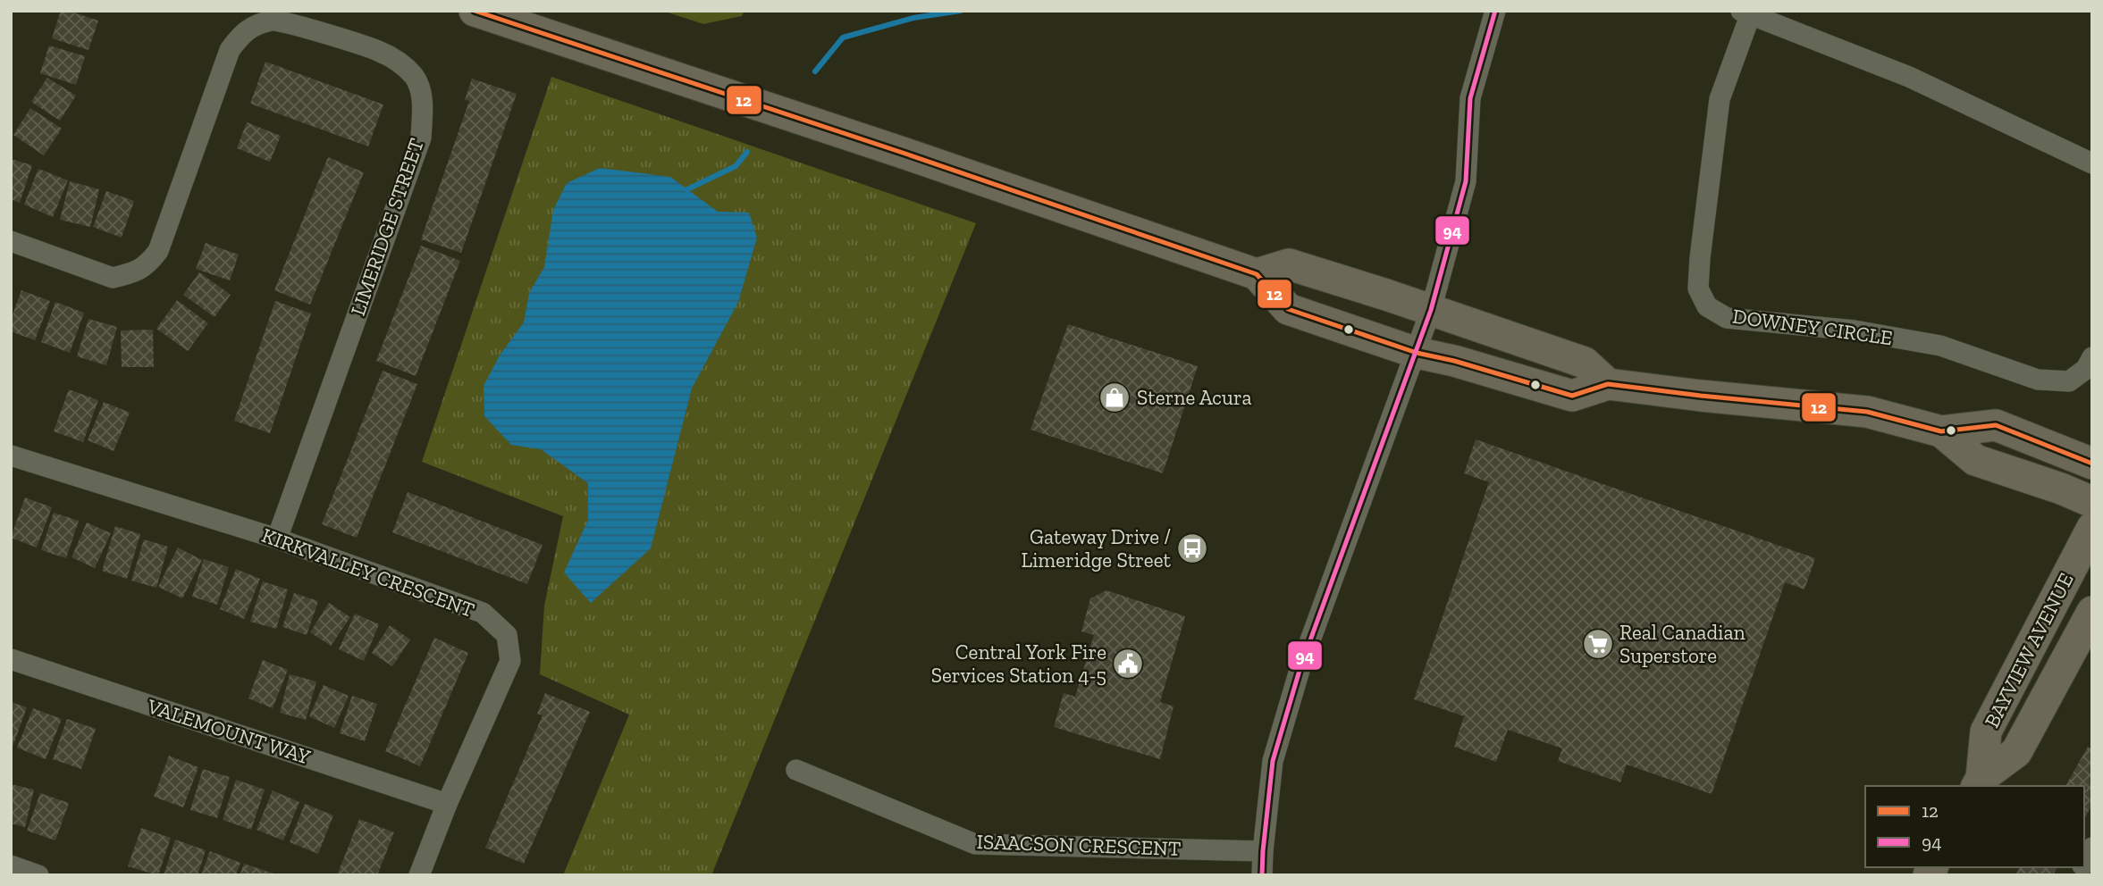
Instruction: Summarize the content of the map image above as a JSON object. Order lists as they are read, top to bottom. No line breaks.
{"streets":{"main road":["BAYVIEW AVENUE"],"street":["LIMERIDGE STREET","DOWNEY CIRCLE","KIRKVALLEY CRESCENT","VALEMOUNT WAY","ISAACSON CRESCENT"]},"crossings":[["LIMERIDGE STREET","KIRKVALLEY CRESCENT"],["KIRKVALLEY CRESCENT","VALEMOUNT WAY"]],"places":{"shop":["Sterne Acura"],"bus stop":["Gateway Drive / Limeridge Street"],"supermarket":["Real Canadian Superstore"],"public building":["Central York Fire Services Station 4-5"]},"lines":["transit line 12","transit line 94"],"legend":["12","94"]}
